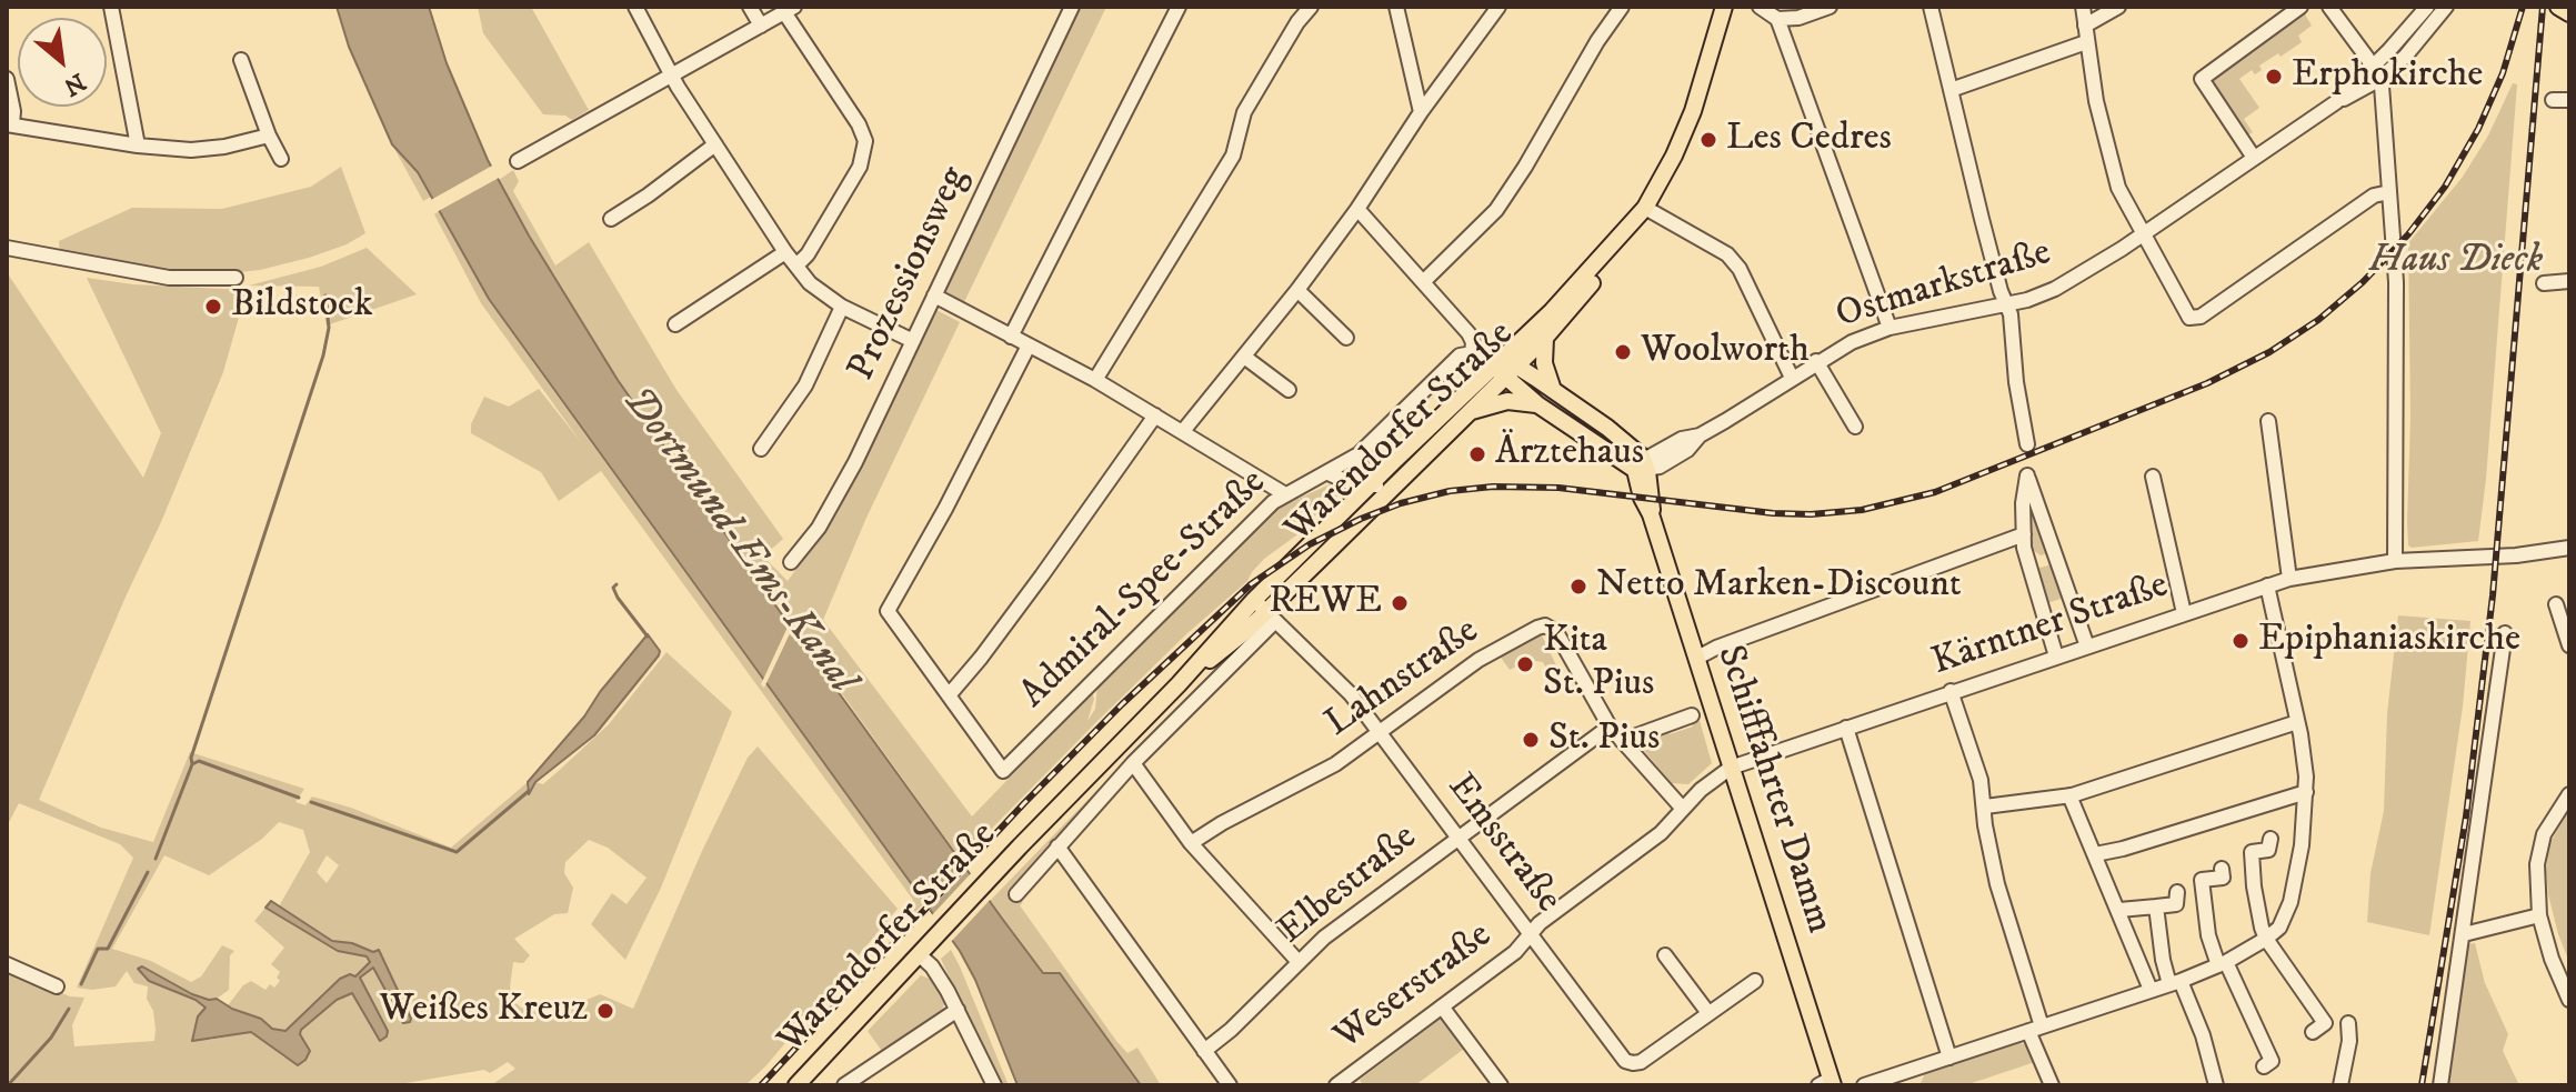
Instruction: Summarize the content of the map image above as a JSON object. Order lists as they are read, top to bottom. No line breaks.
{"streets":{"main road":["Warendorfer Straße","Schifffahrter Damm"],"street":["Prozessionsweg","Ostmarkstraße","Admiral-Spee-Straße","Kärntner Straße","Lahnstraße","Emsstraße","Elbestraße","Weserstraße"]},"crossings":[["Ostmarkstraße","Schifffahrter Damm"],["Warendorfer Straße","Admiral-Spee-Straße"],["Warendorfer Straße","Emsstraße"],["Kärntner Straße","Schifffahrter Damm"],["Kärntner Straße","Weserstraße"],["Lahnstraße","Emsstraße"],["Lahnstraße","Elbestraße"],["Schifffahrter Damm","Weserstraße"],["Emsstraße","Elbestraße"],["Emsstraße","Weserstraße"]],"water":["Dortmund-Ems-Kanal"],"parks":["Haus Dieck"],"places":["Erphokirche","Les Cedres","Bildstock","Woolworth","Ärztehaus","Netto Marken-Discount","REWE","Epiphaniaskirche","Kita St. Pius","St. Pius","Weißes Kreuz"],"north":"bottom right"}
